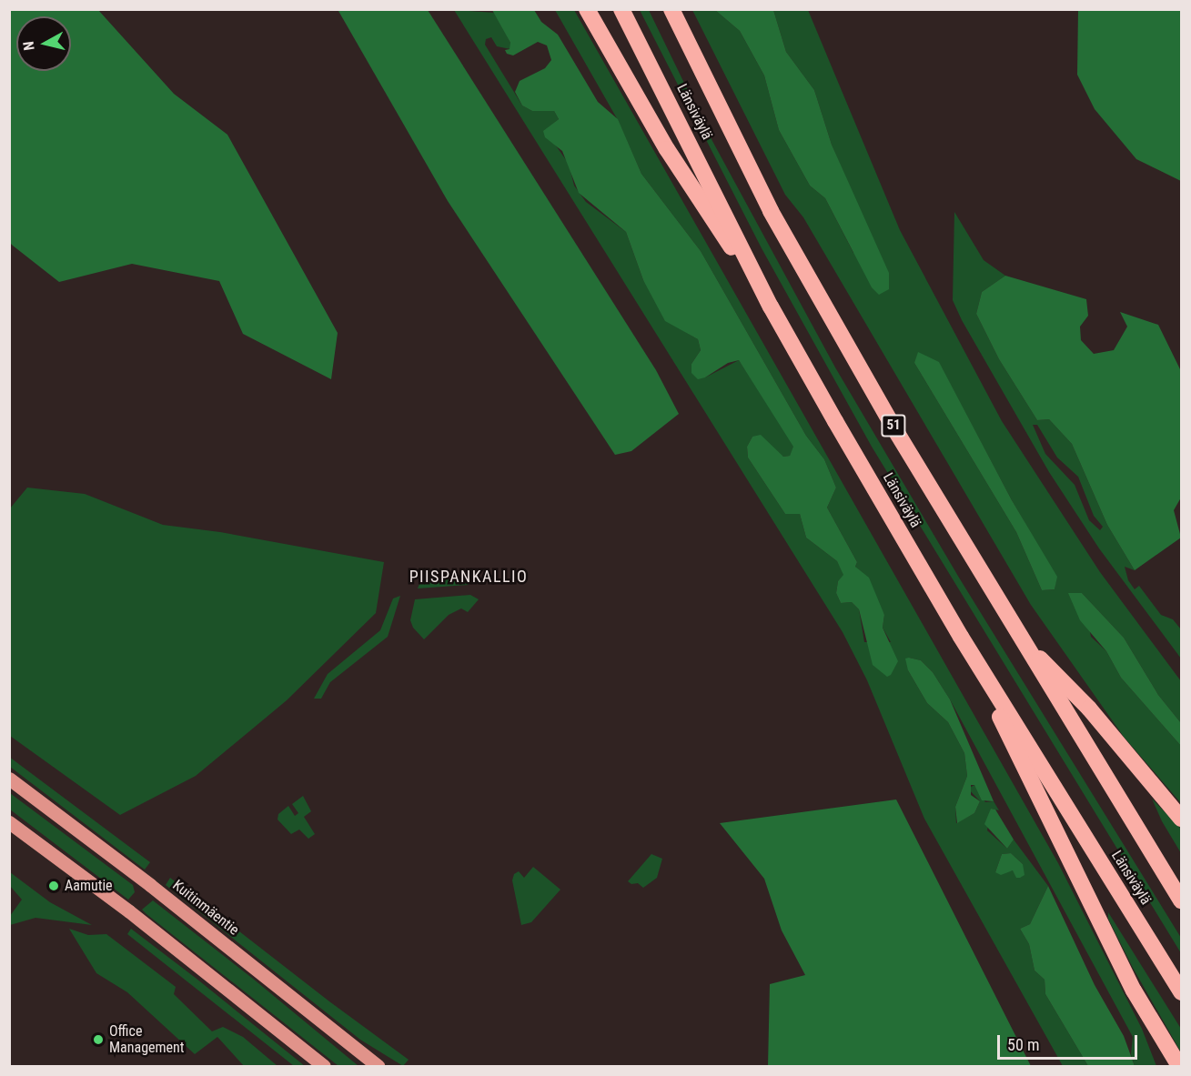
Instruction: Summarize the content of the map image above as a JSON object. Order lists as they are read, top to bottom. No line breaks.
{"streets":{"highway":["Länsiväylä","51"],"main road":["Kuitinmäentie"]},"crossings":[["Länsiväylä","51"]],"districts":["PIISPANKALLIO"],"places":["Aamutie","Office Management"],"scale_bar":"50 m","north":"left"}
